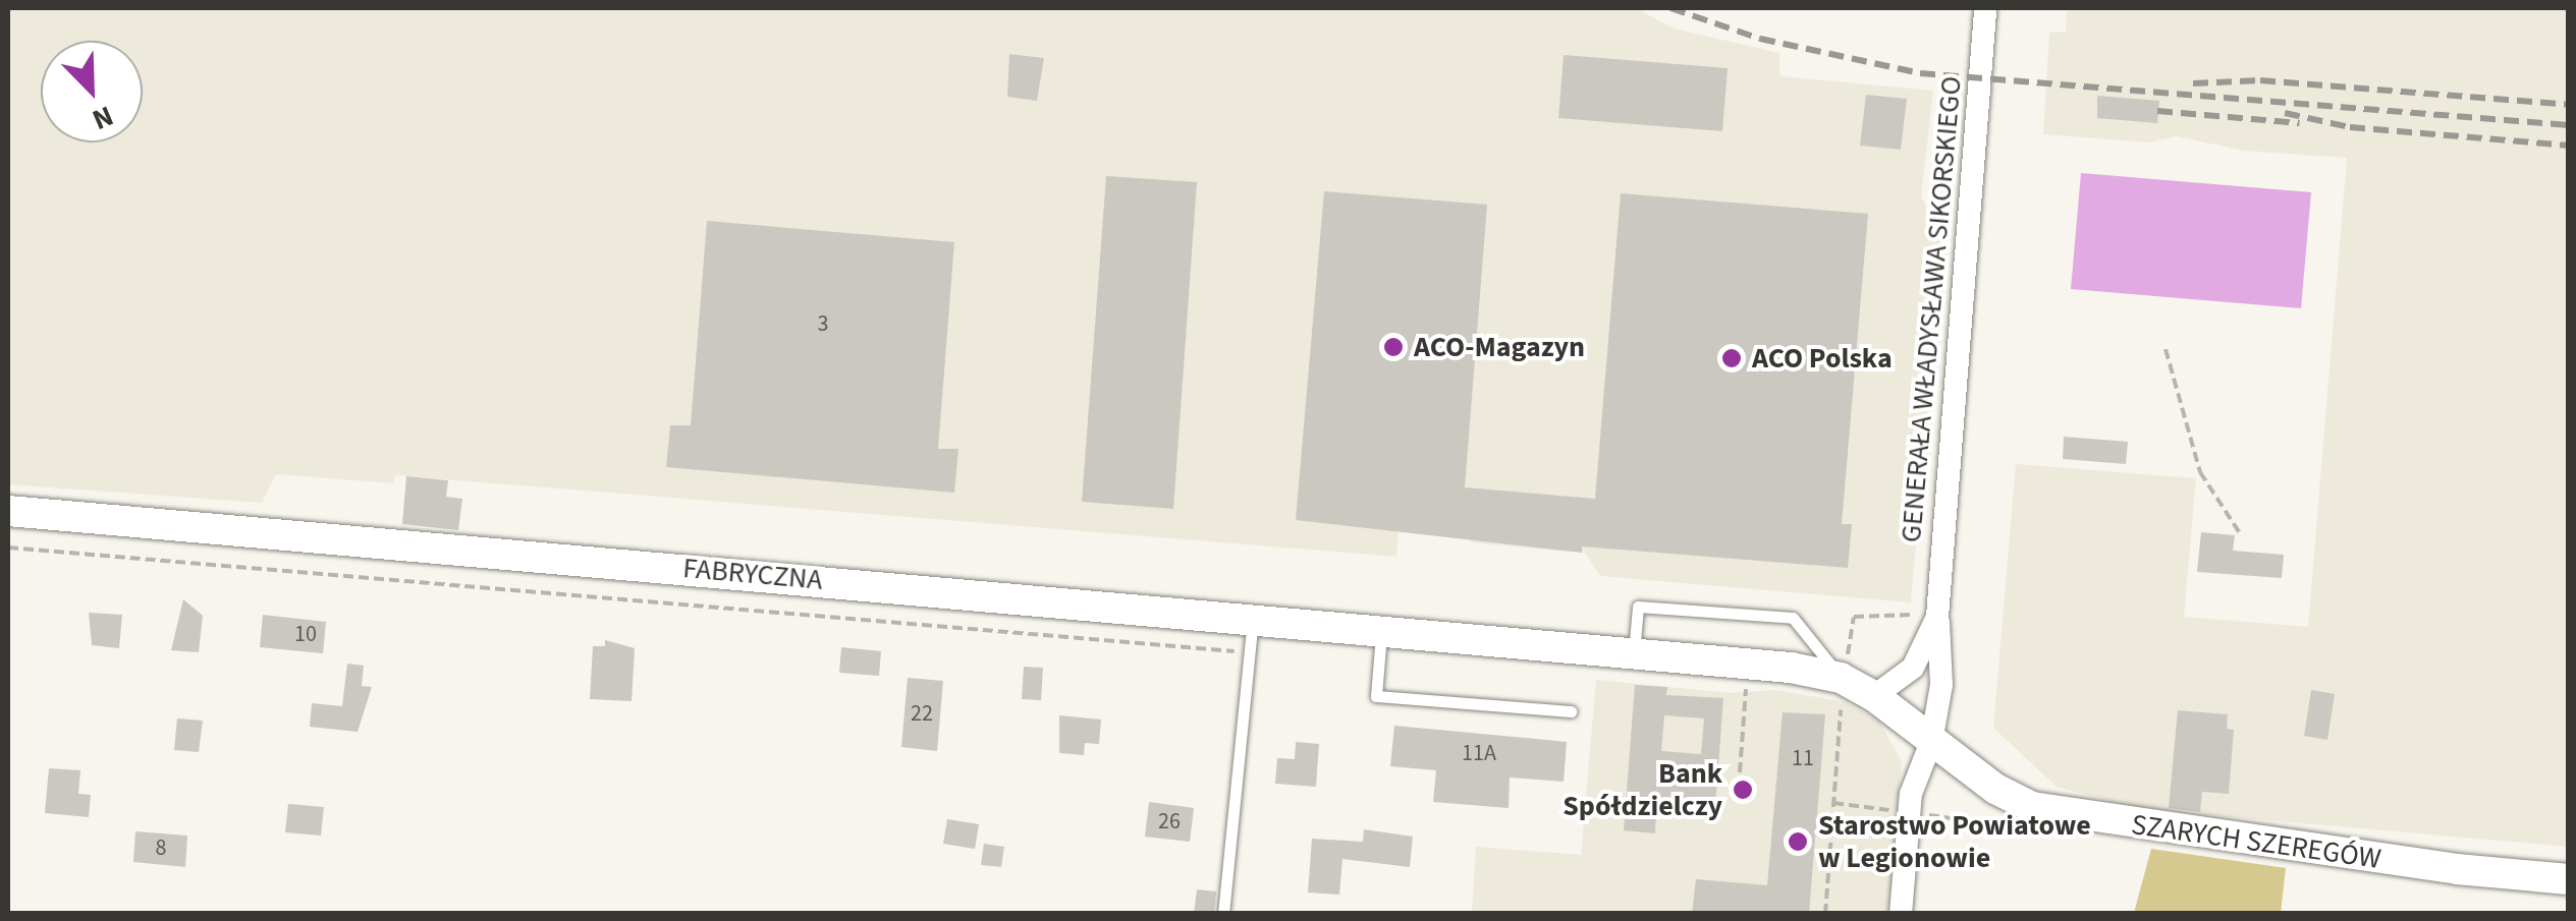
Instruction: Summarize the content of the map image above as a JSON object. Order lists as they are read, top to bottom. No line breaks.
{"streets":{"street":["GENERAŁA WŁADYSŁAWA SIKORSKIEGO","FABRYCZNA","SZARYCH SZEREGÓW"]},"crossings":[["GENERAŁA WŁADYSŁAWA SIKORSKIEGO","SZARYCH SZEREGÓW"],["FABRYCZNA","SZARYCH SZEREGÓW"]],"places":["ACO-Magazyn","ACO Polska","Bank Spółdzielczy","Starostwo Powiatowe w Legionowie"],"house_numbers":["3","10","22","11A","11","26","8"],"north":"bottom right"}
